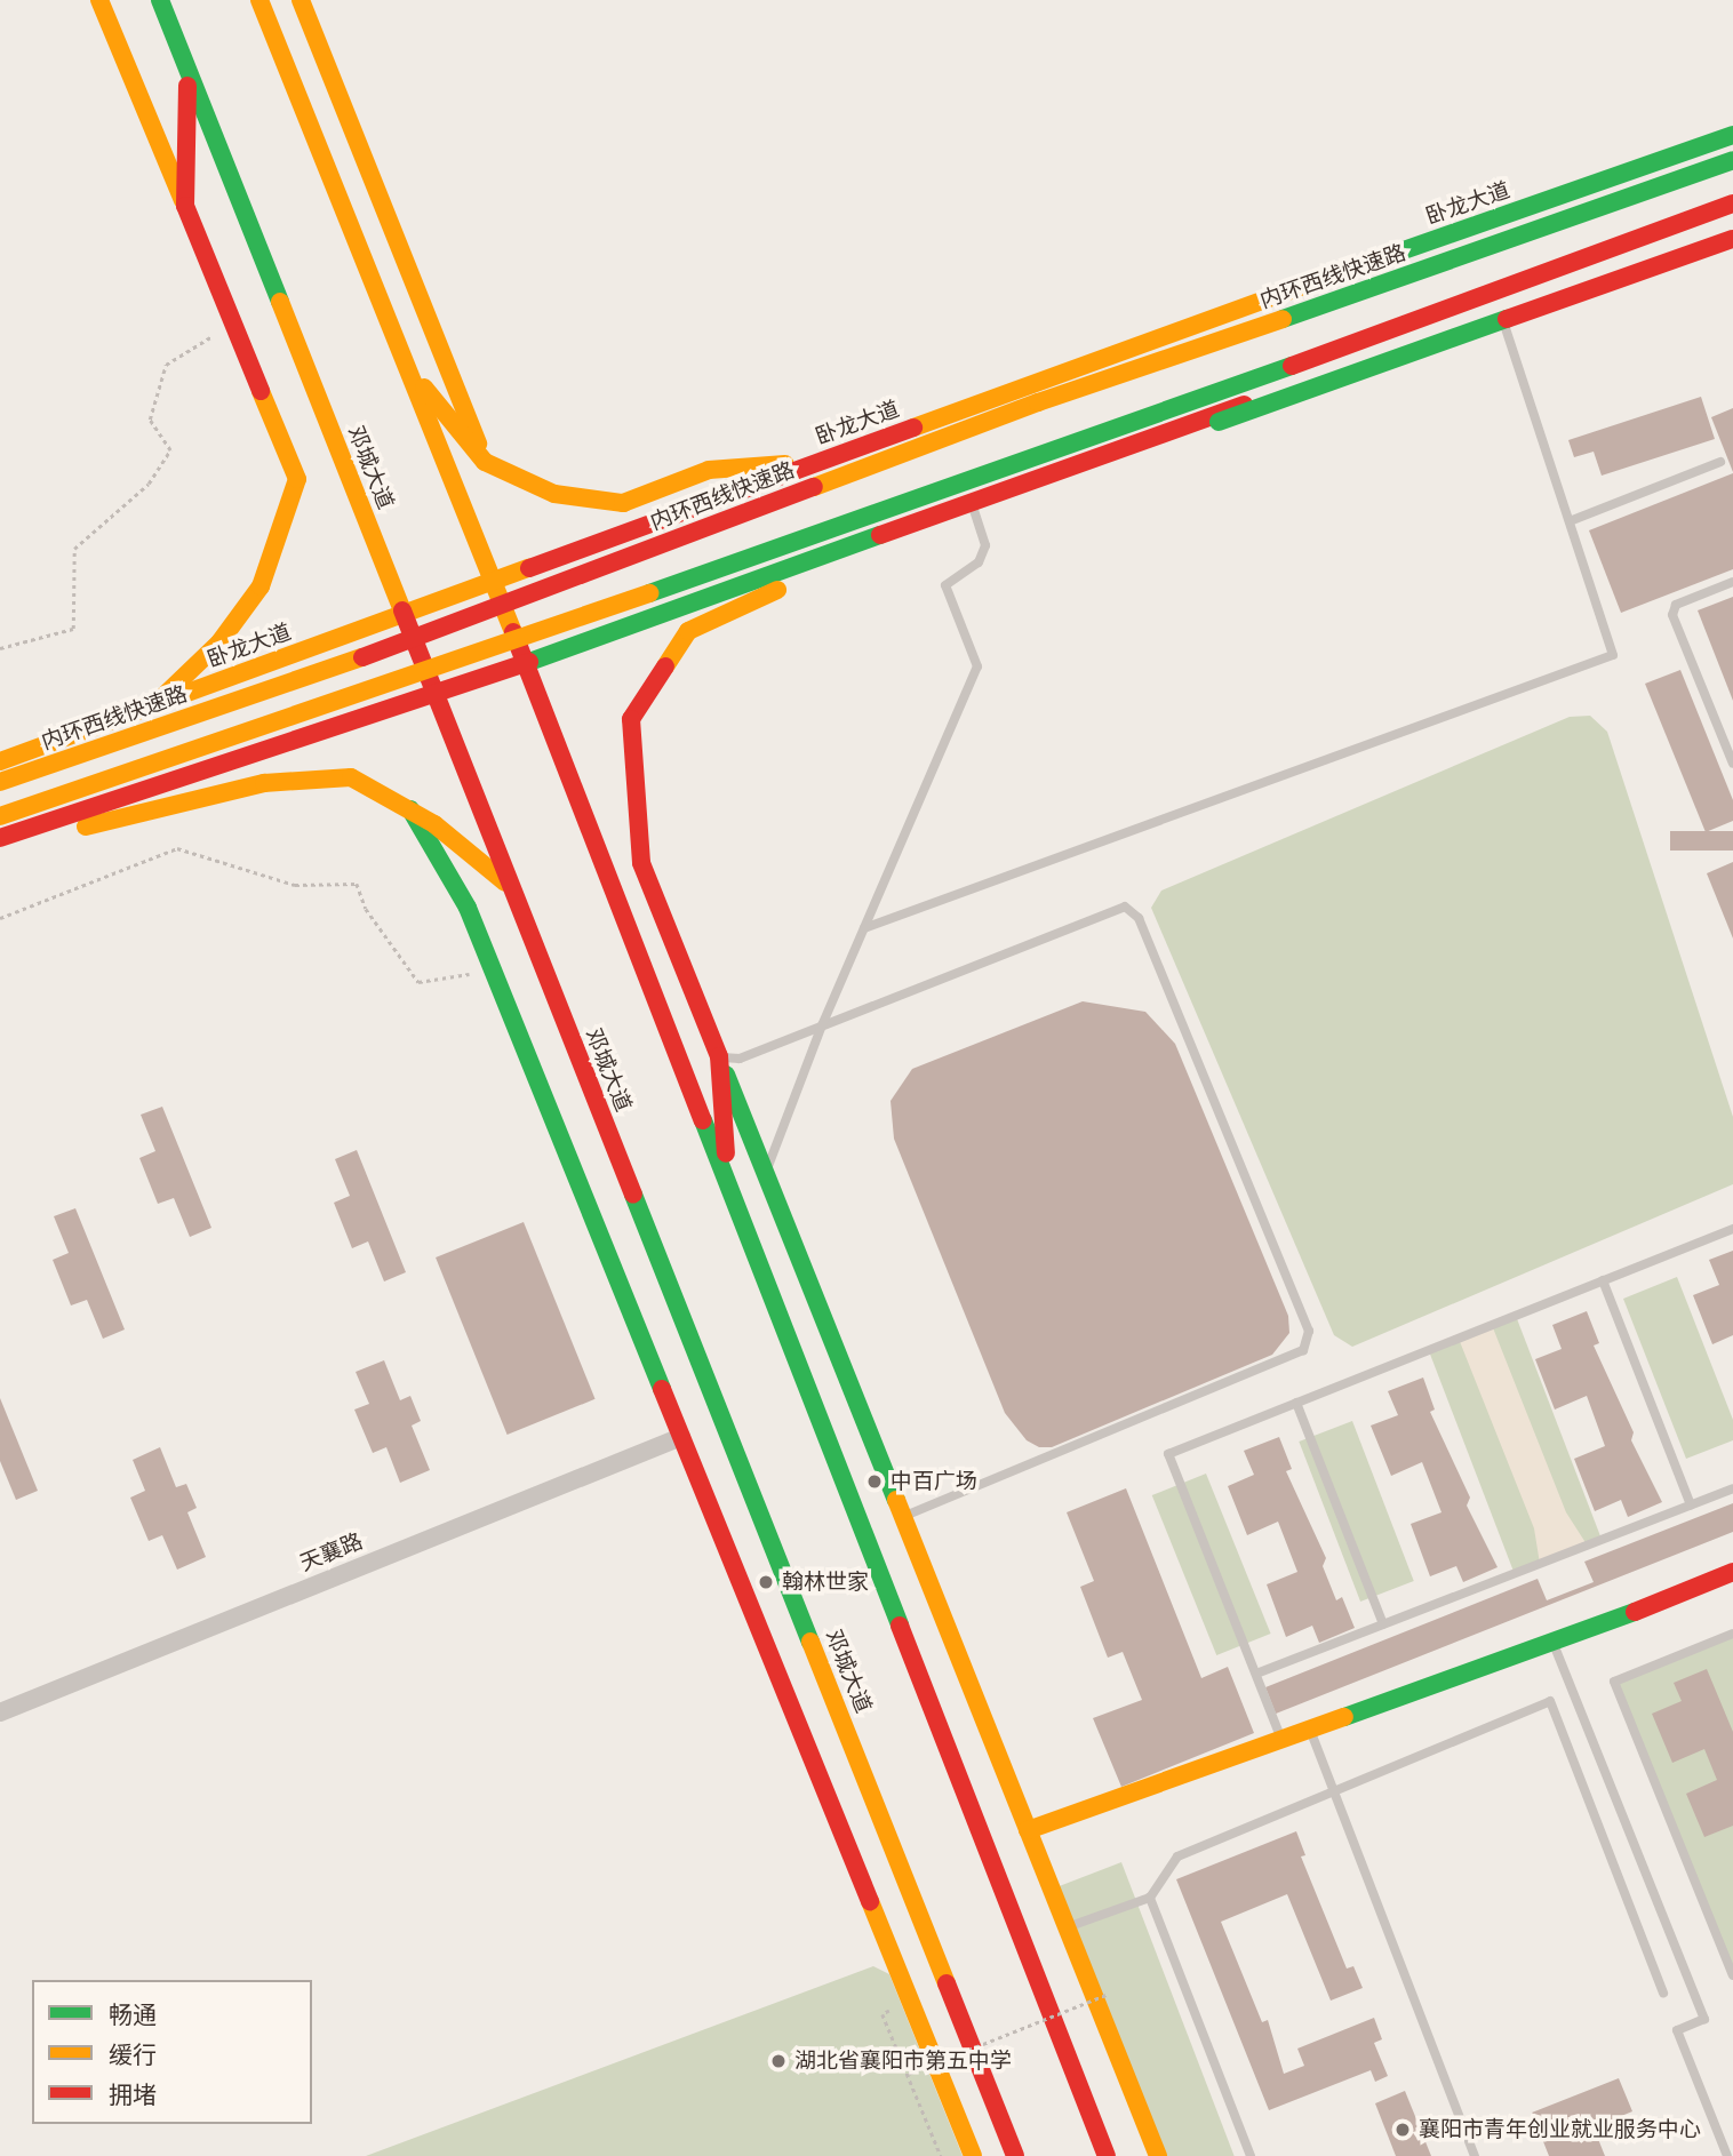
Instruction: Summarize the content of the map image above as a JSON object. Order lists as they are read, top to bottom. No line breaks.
{"streets":{"main road":["卧龙大道","内环西线快速路","邓城大道"],"street":["天襄路"]},"crossings":[["卧龙大道","邓城大道"]],"places":["中百广场","翰林世家","湖北省襄阳市第五中学","襄阳市青年创业就业服务中心"],"legend":["畅通","缓行","拥堵"]}
